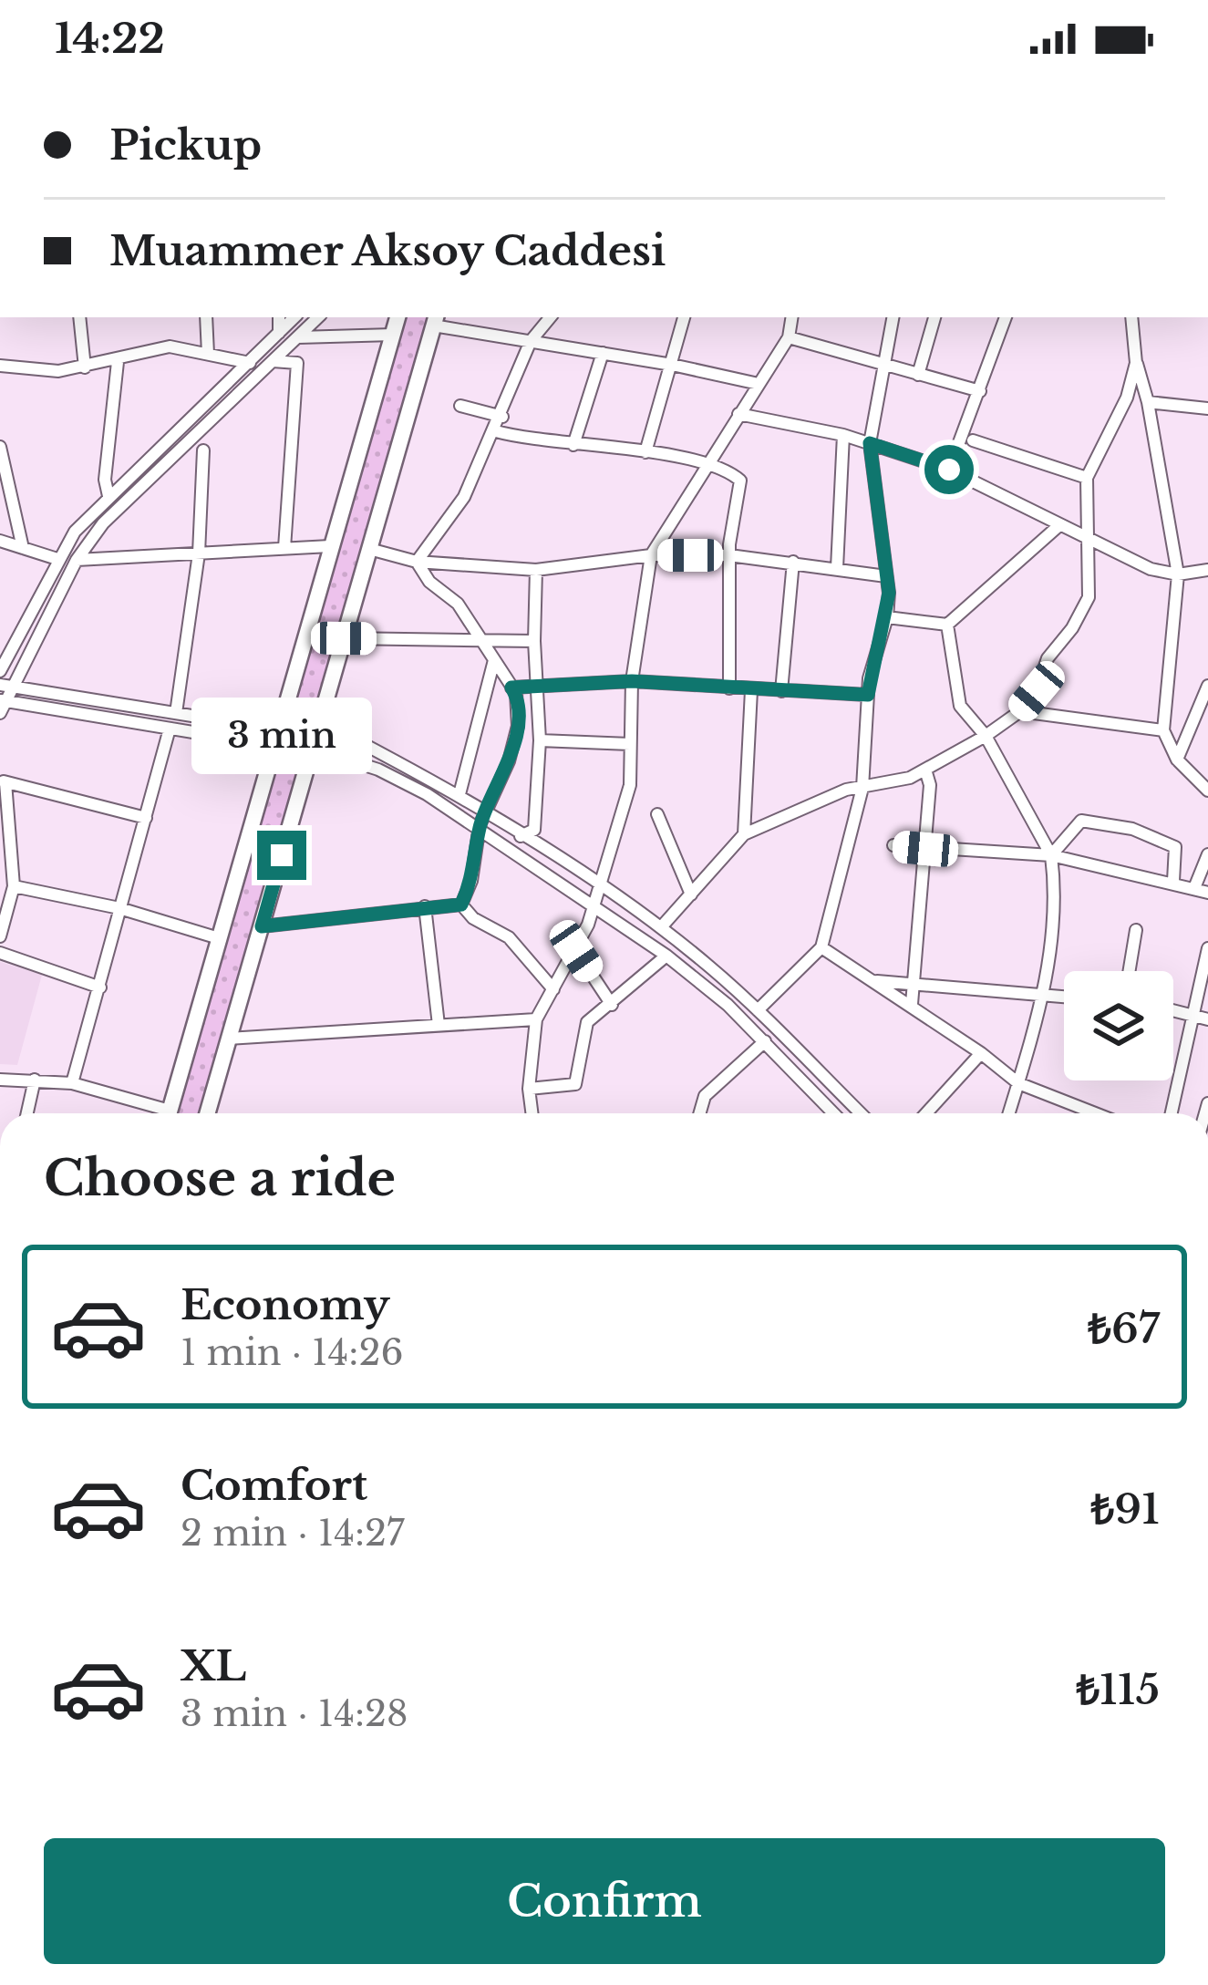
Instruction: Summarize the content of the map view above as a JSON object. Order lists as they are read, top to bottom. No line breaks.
{"page":{"status":"14:22","banner":["Pickup","Muammer Aksoy Caddesi"],"bubble":"3 min","heading":"Choose a ride","list":[{"name":"Economy","note":"1 min · 14:26","value":"₺67"},{"name":"Comfort","note":"2 min · 14:27","value":"₺91"},{"name":"XL","note":"3 min · 14:28","value":"₺115"}],"buttons":"Confirm"}}
